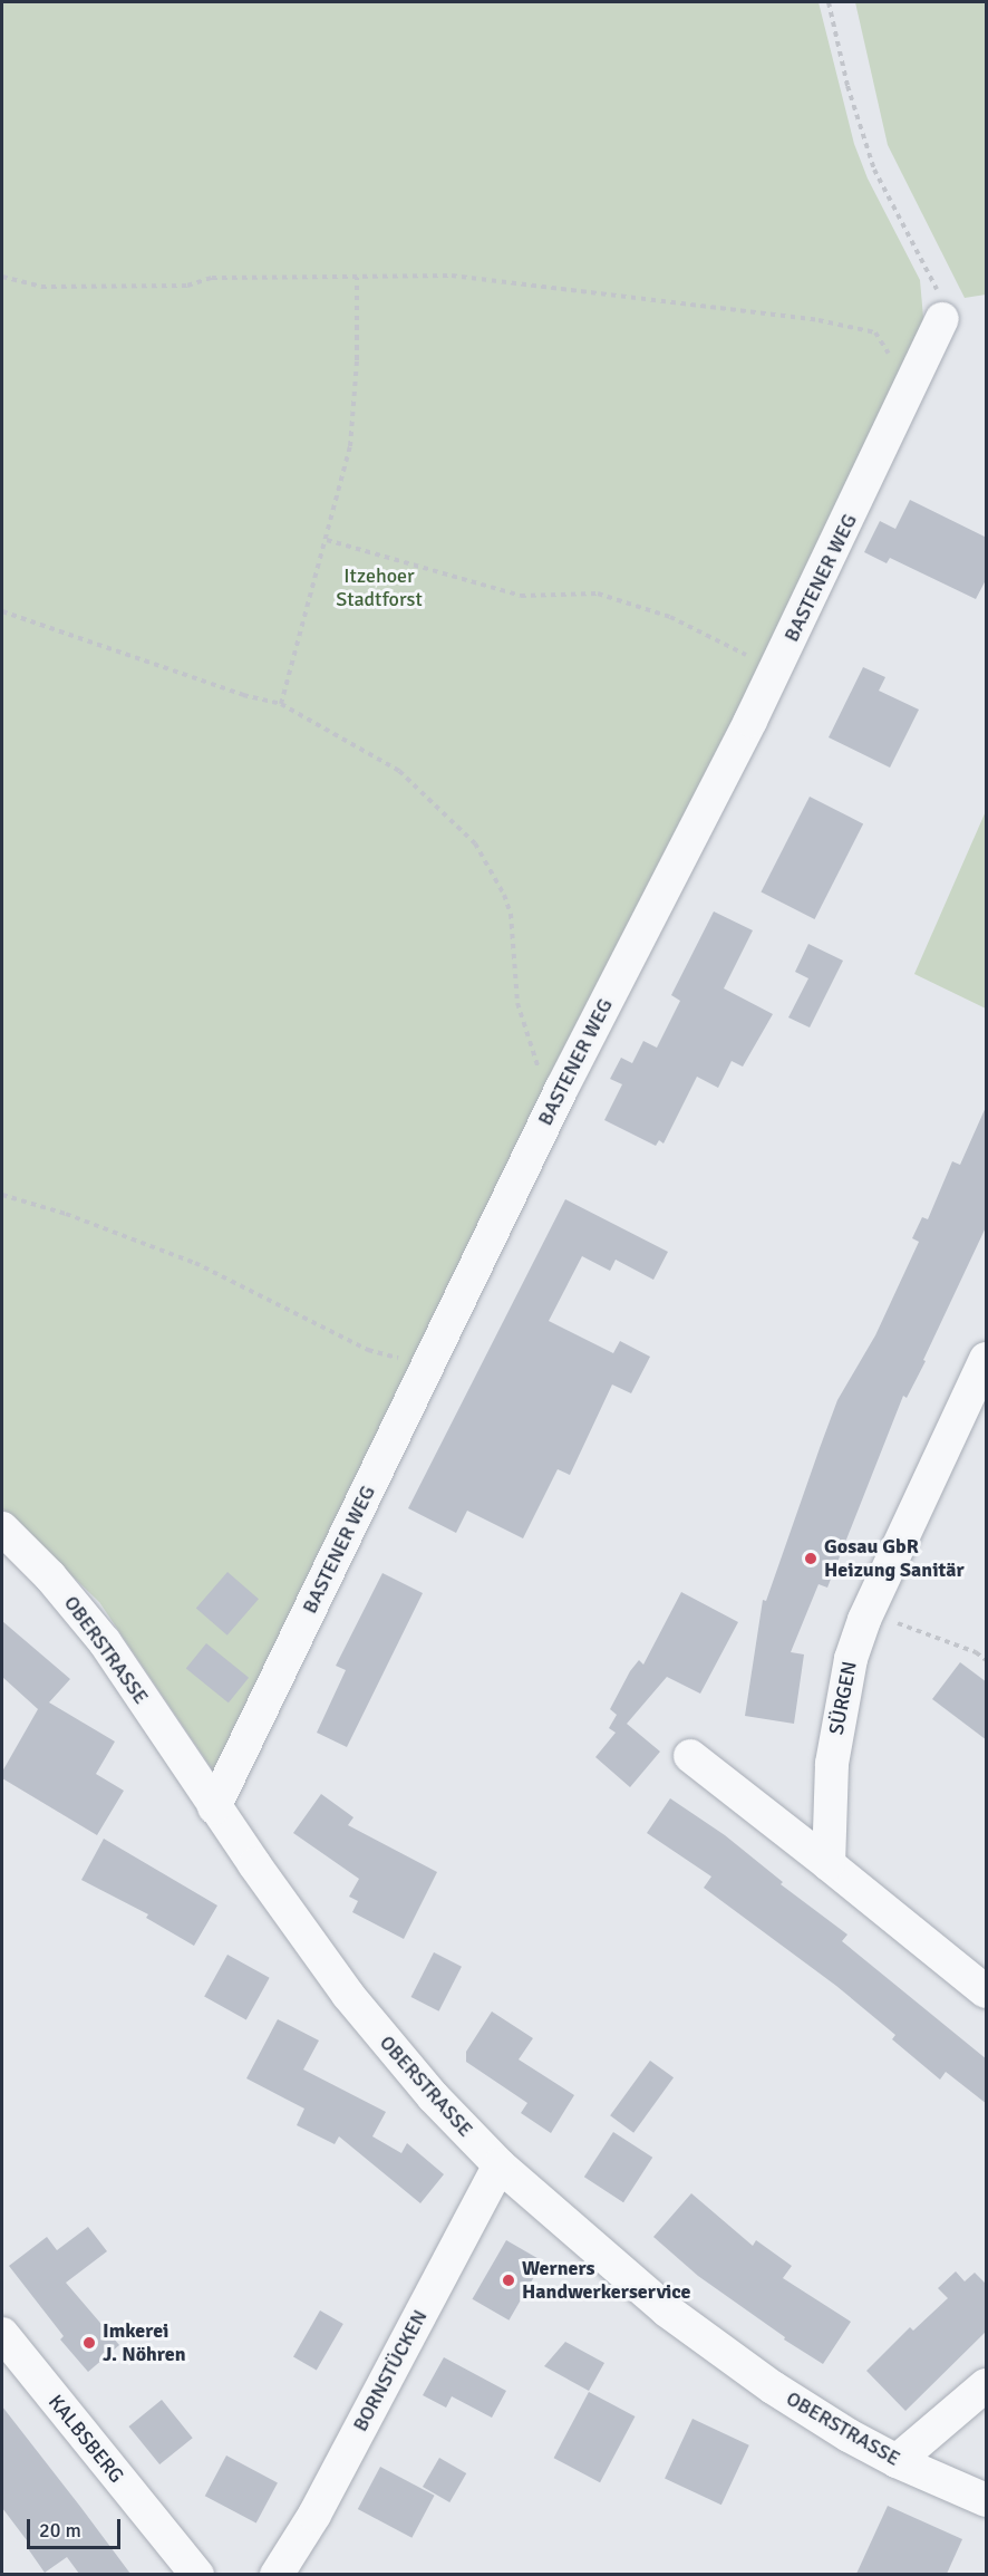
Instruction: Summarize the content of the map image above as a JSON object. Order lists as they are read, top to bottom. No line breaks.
{"streets":{"street":["BASTENER WEG","OBERSTRASSE","SÜRGEN","BORNSTÜCKEN","KALBSBERG"]},"crossings":[["BASTENER WEG","OBERSTRASSE"],["OBERSTRASSE","BORNSTÜCKEN"]],"parks":["Itzehoer Stadtforst"],"places":["Gosau GbR Heizung Sanitär","Werners Handwerkerservice","Imkerei J. Nöhren"],"scale_bar":"20 m"}
